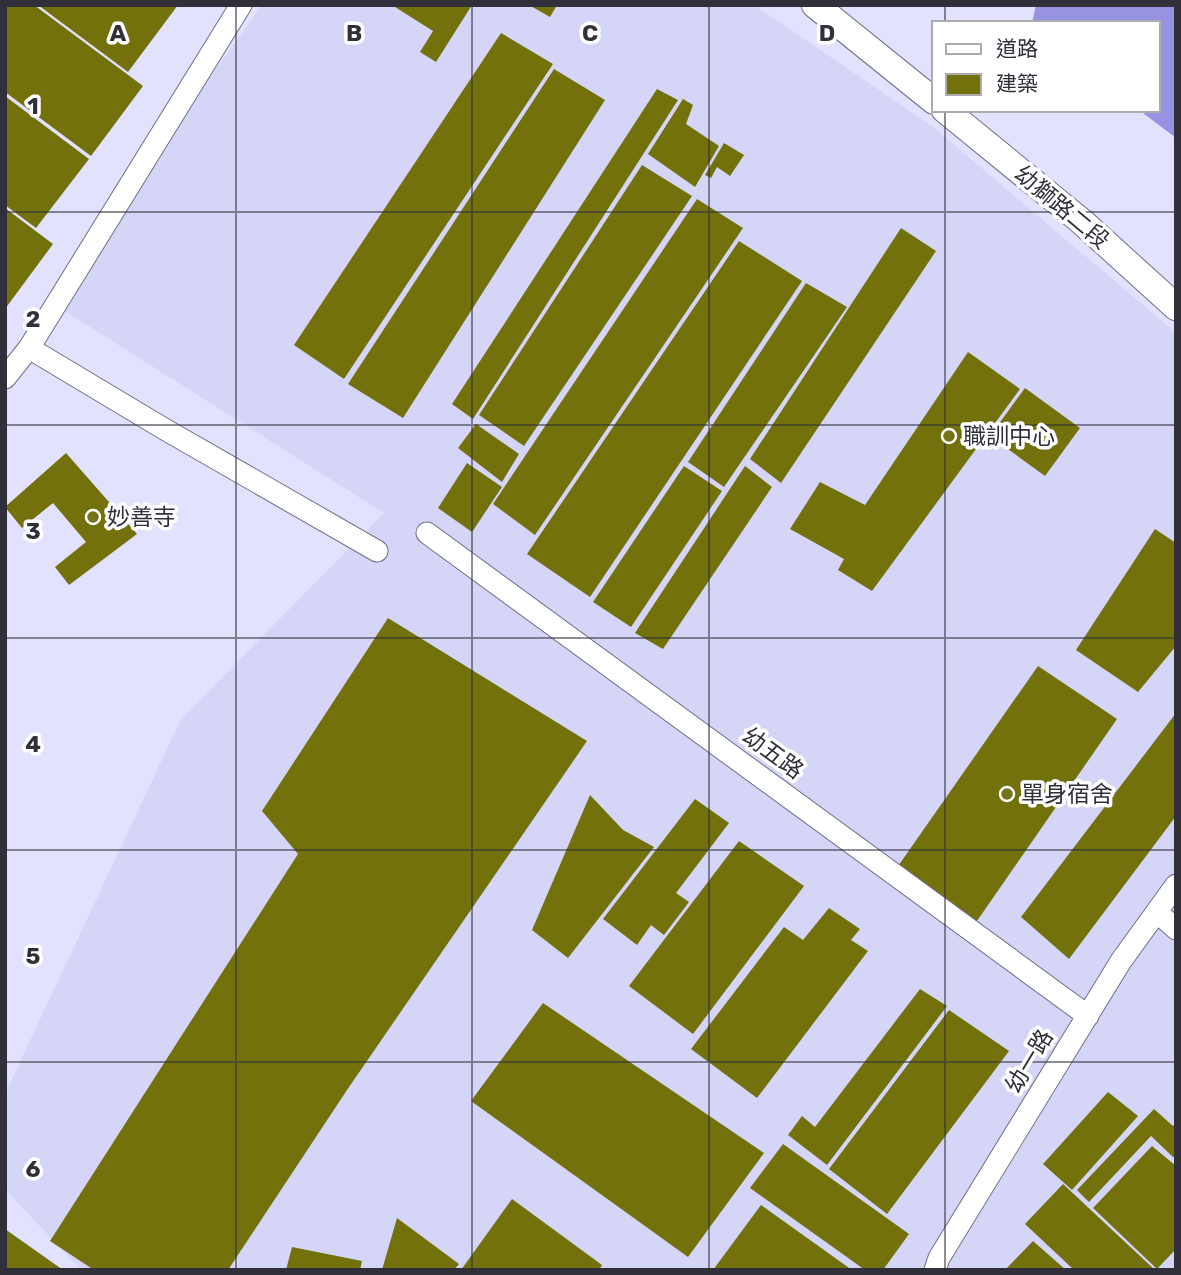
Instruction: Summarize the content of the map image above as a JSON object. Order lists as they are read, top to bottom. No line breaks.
{"streets":{"street":["幼獅路二段","幼五路","幼一路"]},"crossings":[["幼五路","幼一路"]],"places":["職訓中心","妙善寺","單身宿舍"],"legend":["道路","建築"],"grid":{"columns":["A","B","C","D"],"rows":["1","2","3","4","5","6"]}}
